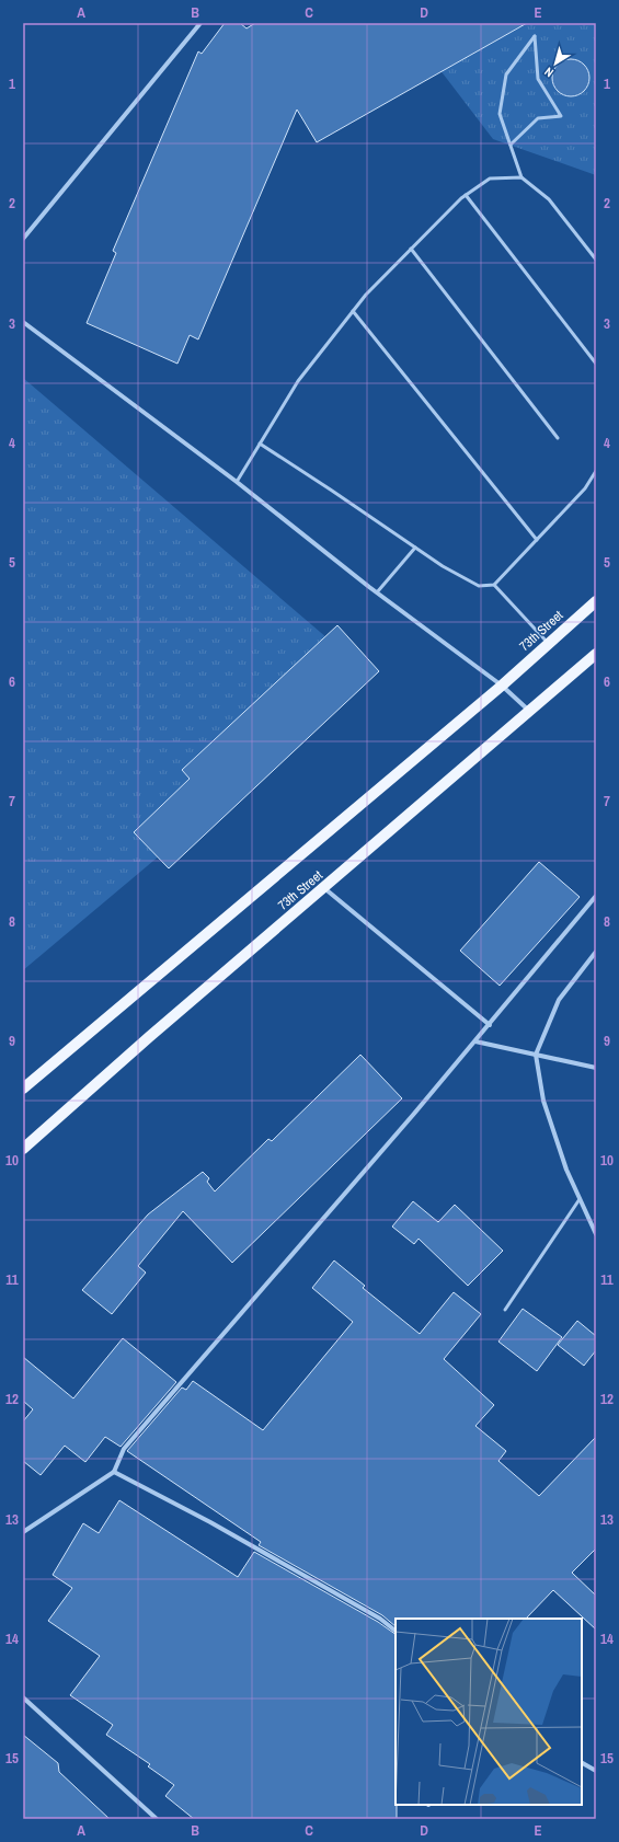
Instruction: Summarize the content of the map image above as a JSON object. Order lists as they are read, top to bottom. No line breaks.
{"streets":{"main road":["73th Street"]},"north":"bottom left","grid":{"columns":["A","B","C","D","E"],"rows":["1","2","3","4","5","6","7","8","9","10","11","12","13","14","15"]}}
